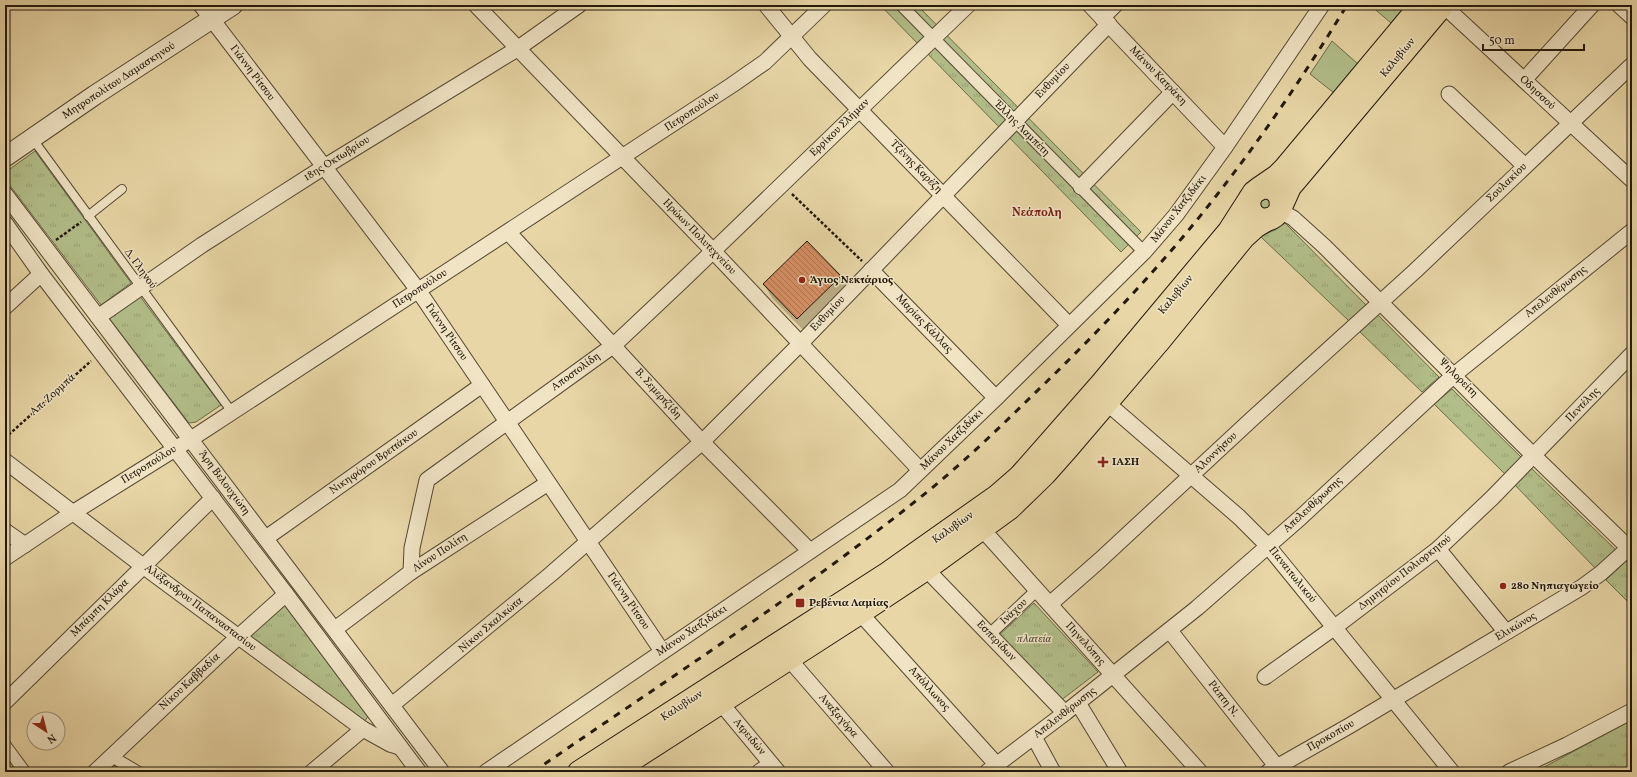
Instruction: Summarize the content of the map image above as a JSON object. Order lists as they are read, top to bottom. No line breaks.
{"streets":{"main road":["Καλυβίων"],"street":["Γιάννη Ρίτσου","Μάνου Κατράκη","Μητροπολίτου Δαμασκηνού","Ευθυμίου","Οδησσού","Πετροπούλου","Ερρίκου Σλήμαν","Έλλης Λαμπέτη","18ης Οκτωβρίου","Τζένης Καρέζη","Σουλακίου","Μάνου Χατζιδάκι","Ηρώων Πολυτεχνείου","Απελευθέρωσης","Μαρίας Κάλλας","Αποστολίδη","Ψηλορείτη","Β. Σεμερτζίδη","Πεντέλης","Αλοννήσου","Νικηφόρου Βρεττάκου","Άρη Βελουχιώτη","Λίνου Πολίτη","Δημητρίου Πολιορκητού","Παναιτωλικού","Μπάμπη Κλάρα","Αλέξανδρου Παπαναστασίου","Ινάχου","Νίκου Σκαλκώτα","Ελικώνος","Εσπερίδων","Πηνελόπης","Νίκου Καββαδία","Απόλλωνος","Ράπτη Ν.","Αναξαγόρα","Προκοπίου","Ατρειδών"],"lane":["Δ. Γληνού"],"path":["Απ. Ζορμπά"]},"crossings":[["Καλυβίων","Οδησσού"],["Καλυβίων","Ψηλορείτη"],["Καλυβίων","Παναιτωλικού"],["Καλυβίων","Εσπερίδων"],["Καλυβίων","Πηνελόπης"],["Καλυβίων","Απόλλωνος"],["Καλυβίων","Αναξαγόρα"],["Καλυβίων","Ατρειδών"],["Γιάννη Ρίτσου","Μητροπολίτου Δαμασκηνού"],["Γιάννη Ρίτσου","Ευθυμίου"],["Γιάννη Ρίτσου","Πετροπούλου"],["Γιάννη Ρίτσου","18ης Οκτωβρίου"],["Γιάννη Ρίτσου","Μάνου Χατζιδάκι"],["Γιάννη Ρίτσου","Αποστολίδη"],["Γιάννη Ρίτσου","Νικηφόρου Βρεττάκου"],["Γιάννη Ρίτσου","Λίνου Πολίτη"],["Γιάννη Ρίτσου","Νίκου Σκαλκώτα"],["Μάνου Κατράκη","Ευθυμίου"],["Μάνου Κατράκη","Μάνου Χατζιδάκι"],["Μητροπολίτου Δαμασκηνού","Δ. Γληνού"],["Ευθυμίου","Έλλης Λαμπέτη"],["Ευθυμίου","Τζένης Καρέζη"],["Ευθυμίου","Ηρώων Πολυτεχνείου"],["Ευθυμίου","Μαρίας Κάλλας"],["Ευθυμίου","Β. Σεμερτζίδη"],["Ευθυμίου","Νίκου Σκαλκώτα"],["Οδησσού","Σουλακίου"],["Πετροπούλου","Τζένης Καρέζη"],["Πετροπούλου","Ηρώων Πολυτεχνείου"],["Πετροπούλου","Δ. Γληνού"],["Πετροπούλου","Β. Σεμερτζίδη"],["Πετροπούλου","Άρη Βελουχιώτη"],["Πετροπούλου","Αλέξανδρου Παπαναστασίου"],["Ερρίκου Σλήμαν","Έλλης Λαμπέτη"],["Ερρίκου Σλήμαν","Τζένης Καρέζη"],["Ερρίκου Σλήμαν","Ηρώων Πολυτεχνείου"],["Ερρίκου Σλήμαν","Αποστολίδη"],["Έλλης Λαμπέτη","Μάνου Χατζιδάκι"],["18ης Οκτωβρίου","Ηρώων Πολυτεχνείου"],["18ης Οκτωβρίου","Δ. Γληνού"],["18ης Οκτωβρίου","Άρη Βελουχιώτη"],["Τζένης Καρέζη","Μάνου Χατζιδάκι"],["Σουλακίου","Ψηλορείτη"],["Σουλακίου","Αλοννήσου"],["Μάνου Χατζιδάκι","Ηρώων Πολυτεχνείου"],["Μάνου Χατζιδάκι","Μαρίας Κάλλας"],["Μάνου Χατζιδάκι","Β. Σεμερτζίδη"],["Ηρώων Πολυτεχνείου","Αποστολίδη"],["Απελευθέρωσης","Ψηλορείτη"],["Απελευθέρωσης","Παναιτωλικού"],["Απελευθέρωσης","Εσπερίδων"],["Απελευθέρωσης","Πηνελόπης"],["Απελευθέρωσης","Απόλλωνος"],["Απελευθέρωσης","Ράπτη Ν."],["Αποστολίδη","Β. Σεμερτζίδη"],["Αποστολίδη","Λίνου Πολίτη"],["Ψηλορείτη","Πεντέλης"],["Ψηλορείτη","Αλοννήσου"],["Ψηλορείτη","Δημητρίου Πολιορκητού"],["Ψηλορείτη","Ελικώνος"],["Απ. Ζορμπά","Άρη Βελουχιώτη"],["Πεντέλης","Δημητρίου Πολιορκητού"],["Αλοννήσου","Παναιτωλικού"],["Αλοννήσου","Πηνελόπης"],["Νικηφόρου Βρεττάκου","Άρη Βελουχιώτη"],["Άρη Βελουχιώτη","Λίνου Πολίτη"],["Άρη Βελουχιώτη","Μπάμπη Κλάρα"],["Άρη Βελουχιώτη","Αλέξανδρου Παπαναστασίου"],["Άρη Βελουχιώτη","Νίκου Σκαλκώτα"],["Άρη Βελουχιώτη","Νίκου Καββαδία"],["Δημητρίου Πολιορκητού","Παναιτωλικού"],["Παναιτωλικού","Ελικώνος"],["Παναιτωλικού","Προκοπίου"],["Μπάμπη Κλάρα","Αλέξανδρου Παπαναστασίου"],["Αλέξανδρου Παπαναστασίου","Νίκου Καββαδία"],["Ινάχου","Εσπερίδων"],["Ινάχου","Πηνελόπης"],["Ελικώνος","Προκοπίου"],["Ράπτη Ν.","Προκοπίου"]],"districts":["Νεάπολη"],"parks":["πλατεία"],"places":{"other":["Άγιος Νεκτάριος","28ο Νηπιαγωγείο"],"health":["ΙΑΣΗ"],"transit":["Ρεβένια Λαμίας"]},"scale_bar":"50 m","north":"bottom right"}
